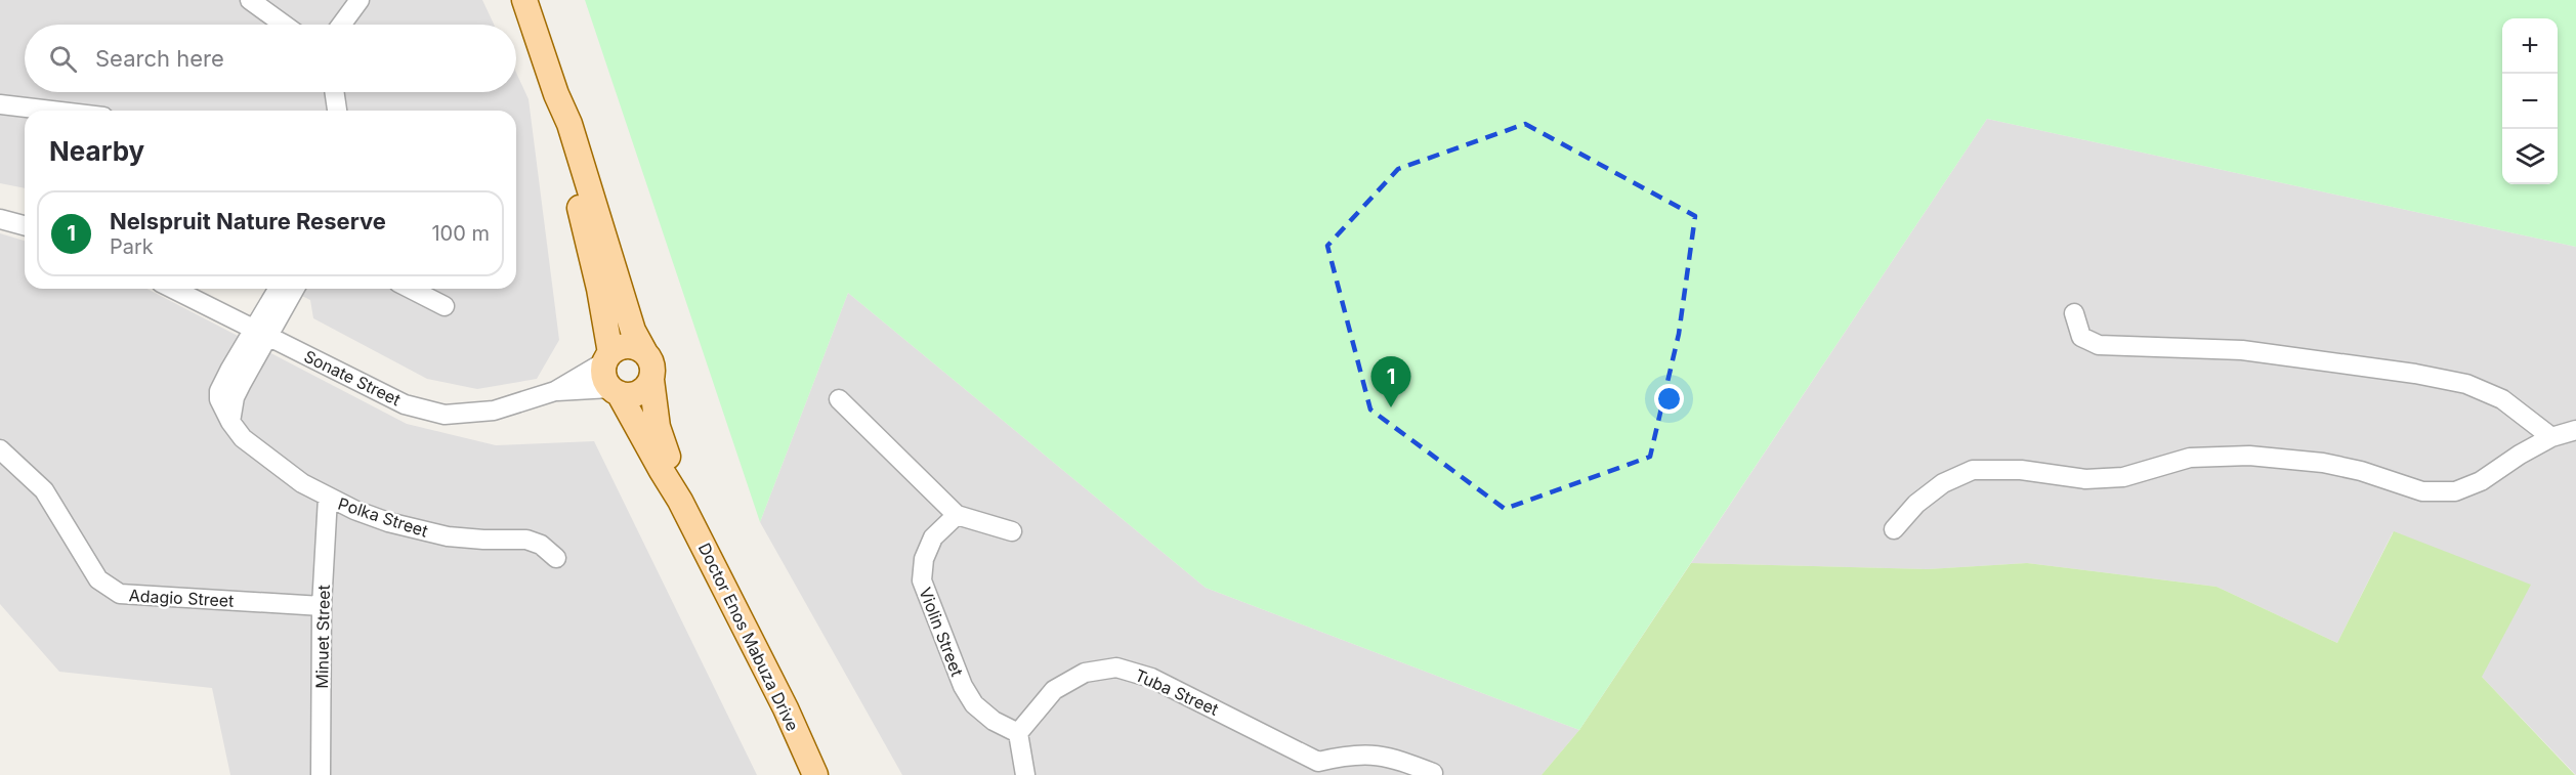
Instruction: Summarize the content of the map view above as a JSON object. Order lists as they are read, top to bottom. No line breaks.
{"streets":{"main road":["Doctor Enos Mabuza Drive"],"street":["Sonate Street","Polka Street","Adagio Street","Violin Street","Minuet Street","Tuba Street"]},"crossings":[["Sonate Street","Polka Street"],["Sonate Street","Doctor Enos Mabuza Drive"],["Polka Street","Minuet Street"],["Adagio Street","Minuet Street"],["Violin Street","Tuba Street"]],"page":{"map_buttons":["+","−"],"search":"Search here","heading":"Nearby","list":[{"mark":"1","name":"Nelspruit Nature Reserve","note":"Park","value":"100 m"}],"pins":"1"}}
